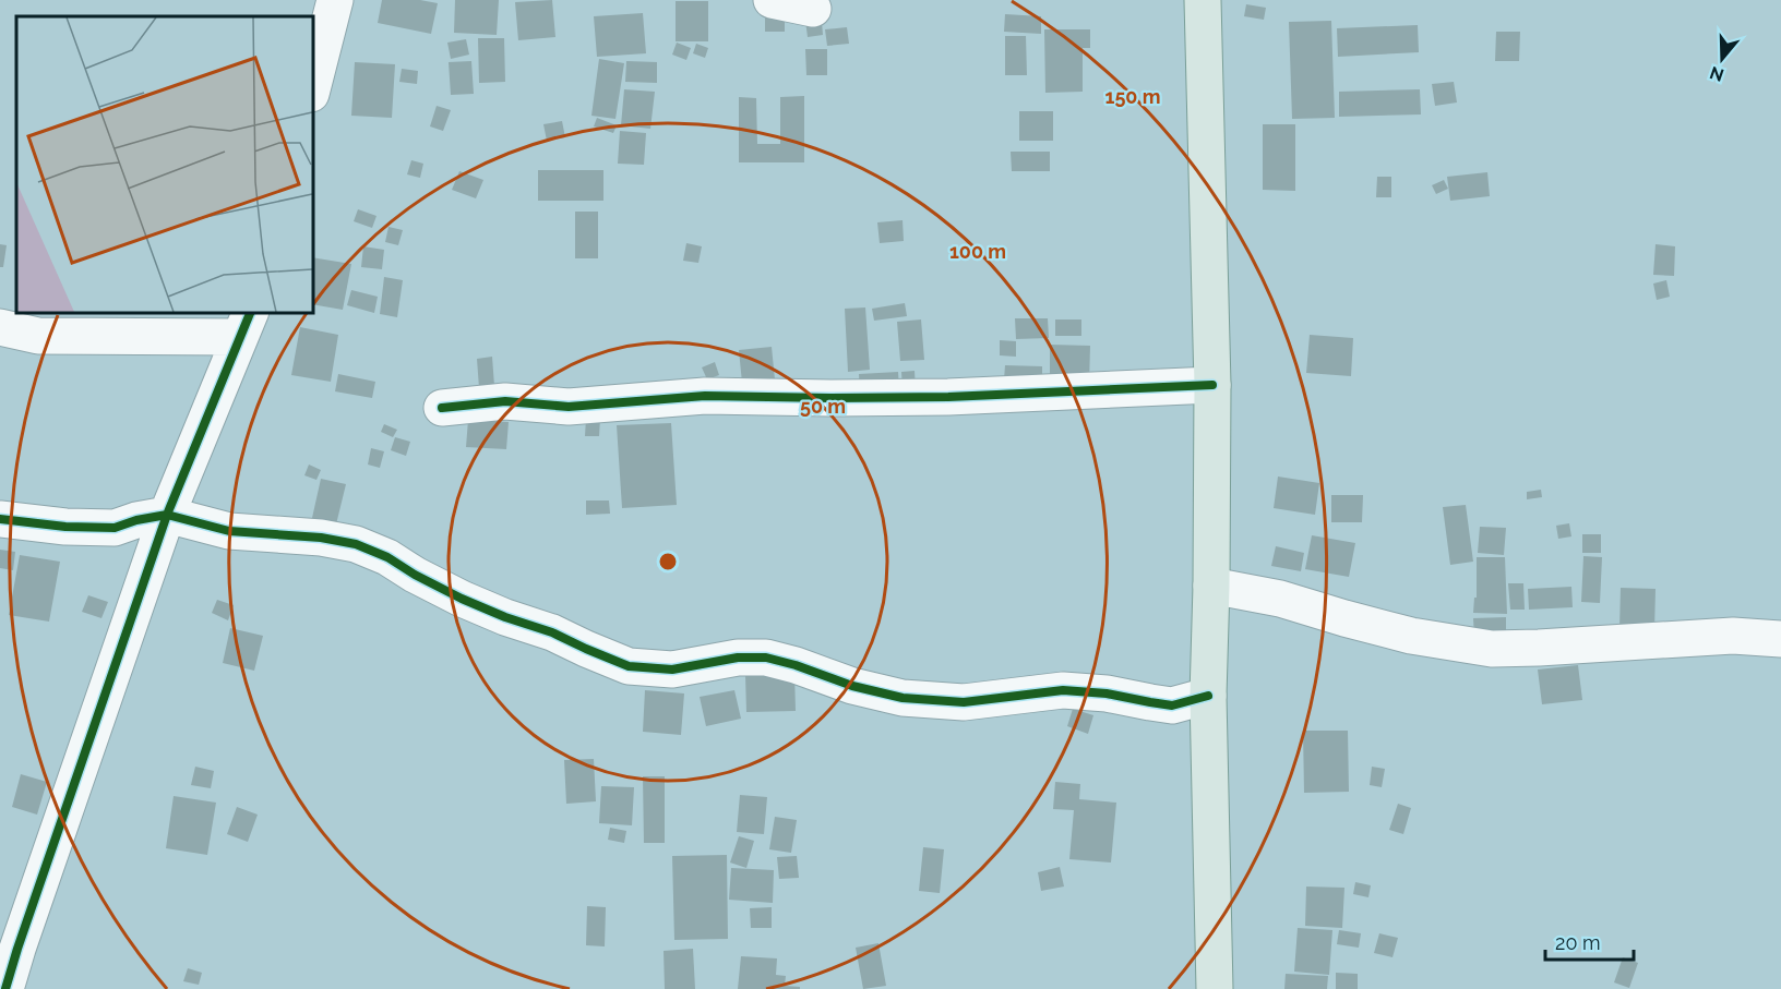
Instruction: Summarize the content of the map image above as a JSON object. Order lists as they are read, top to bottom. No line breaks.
{"scale_bar":"20 m","north":"bottom","rings":["150 m","100 m","50 m"]}
